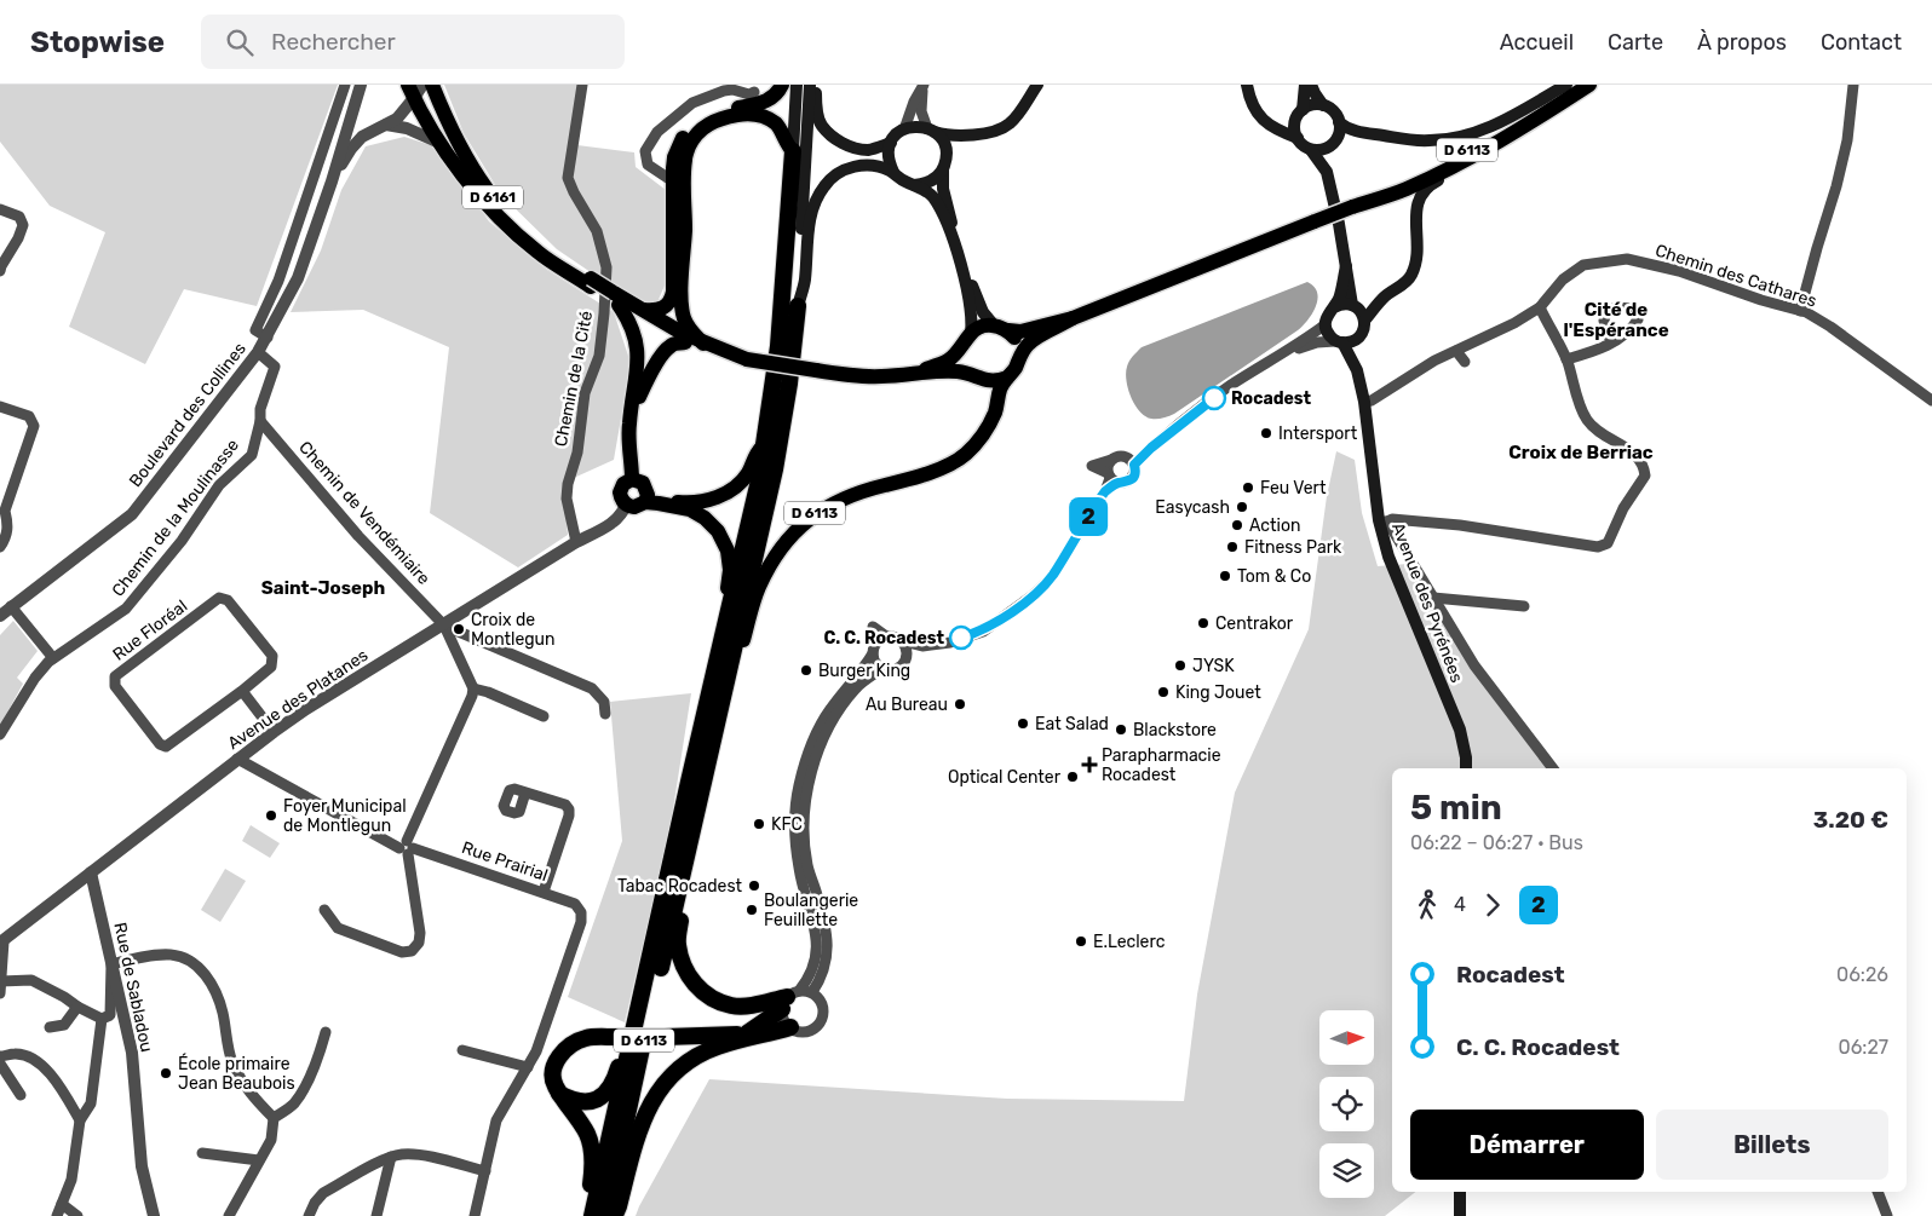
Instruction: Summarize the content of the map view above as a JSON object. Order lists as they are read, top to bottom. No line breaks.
{"streets":{"highway":["D 6113"],"main road":["D 6161","Avenue des Pyrénées"],"street":["Chemin des Cathares","Chemin de la Cité","Boulevard des Collines","Chemin de Vendémiaire","Chemin de la Moulinasse","Rue Floréal","Avenue des Platanes","Rue Prairial","Rue de Sabladou"]},"crossings":[["D 6113","Avenue des Platanes"],["Chemin des Cathares","Avenue des Pyrénées"],["Chemin de la Cité","Avenue des Platanes"],["Boulevard des Collines","Chemin de la Moulinasse"],["Chemin de Vendémiaire","Chemin de la Moulinasse"],["Chemin de Vendémiaire","Avenue des Platanes"],["Avenue des Platanes","Rue Prairial"],["Avenue des Platanes","Rue de Sabladou"]],"districts":["Cité de l'Espérance","Croix de Berriac","Saint-Joseph"],"places":{"other":["Rocadest","Intersport","Feu Vert","Easycash","Action","Fitness Park","Tom & Co","Centrakor","Croix de Montlegun","C. C. Rocadest","JYSK","Burger King","King Jouet","Au Bureau","Eat Salad","Blackstore","Optical Center","Foyer Municipal de Montlegun","KFC","Tabac Rocadest","Boulangerie Feuillette","E.Leclerc","École primaire Jean Beaubois"],"health":["Parapharmacie Rocadest"]},"lines":["bus line 2"],"north":"right","page":{"header":"Stopwise","search":"Rechercher","nav":["Accueil","Carte","À propos","Contact"],"on_map":"2","heading":["5 min","06:22 – 06:27 · Bus","3.20 €"],"legs":["4","2"],"list":[{"name":"Rocadest","value":"06:26"},{"name":"C. C. Rocadest","value":"06:27"}],"buttons":["Démarrer","Billets"]}}
